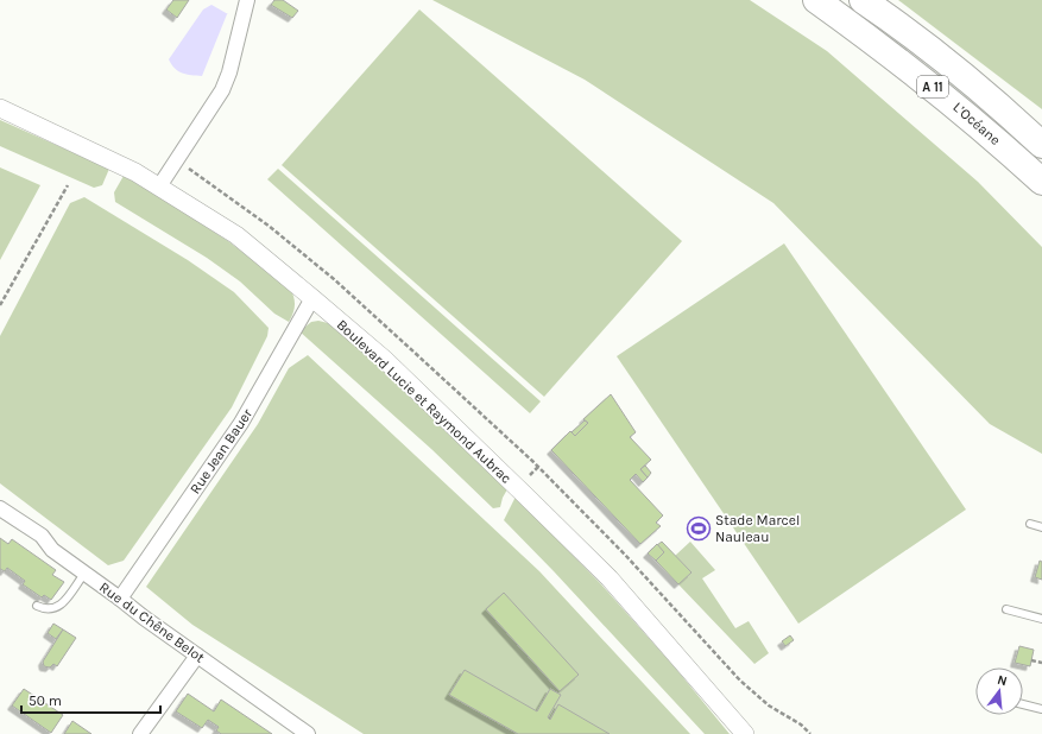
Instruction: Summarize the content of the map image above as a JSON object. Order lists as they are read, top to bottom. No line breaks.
{"streets":{"highway":["A 11","L’Océane"],"street":["Boulevard Lucie et Raymond Aubrac","Rue Jean Bauer","Rue du Chêne Belot"]},"crossings":[["Boulevard Lucie et Raymond Aubrac","Rue Jean Bauer"],["Rue Jean Bauer","Rue du Chêne Belot"]],"places":{"sports":["Stade Marcel Nauleau"]},"scale_bar":"50 m","north":"top"}
